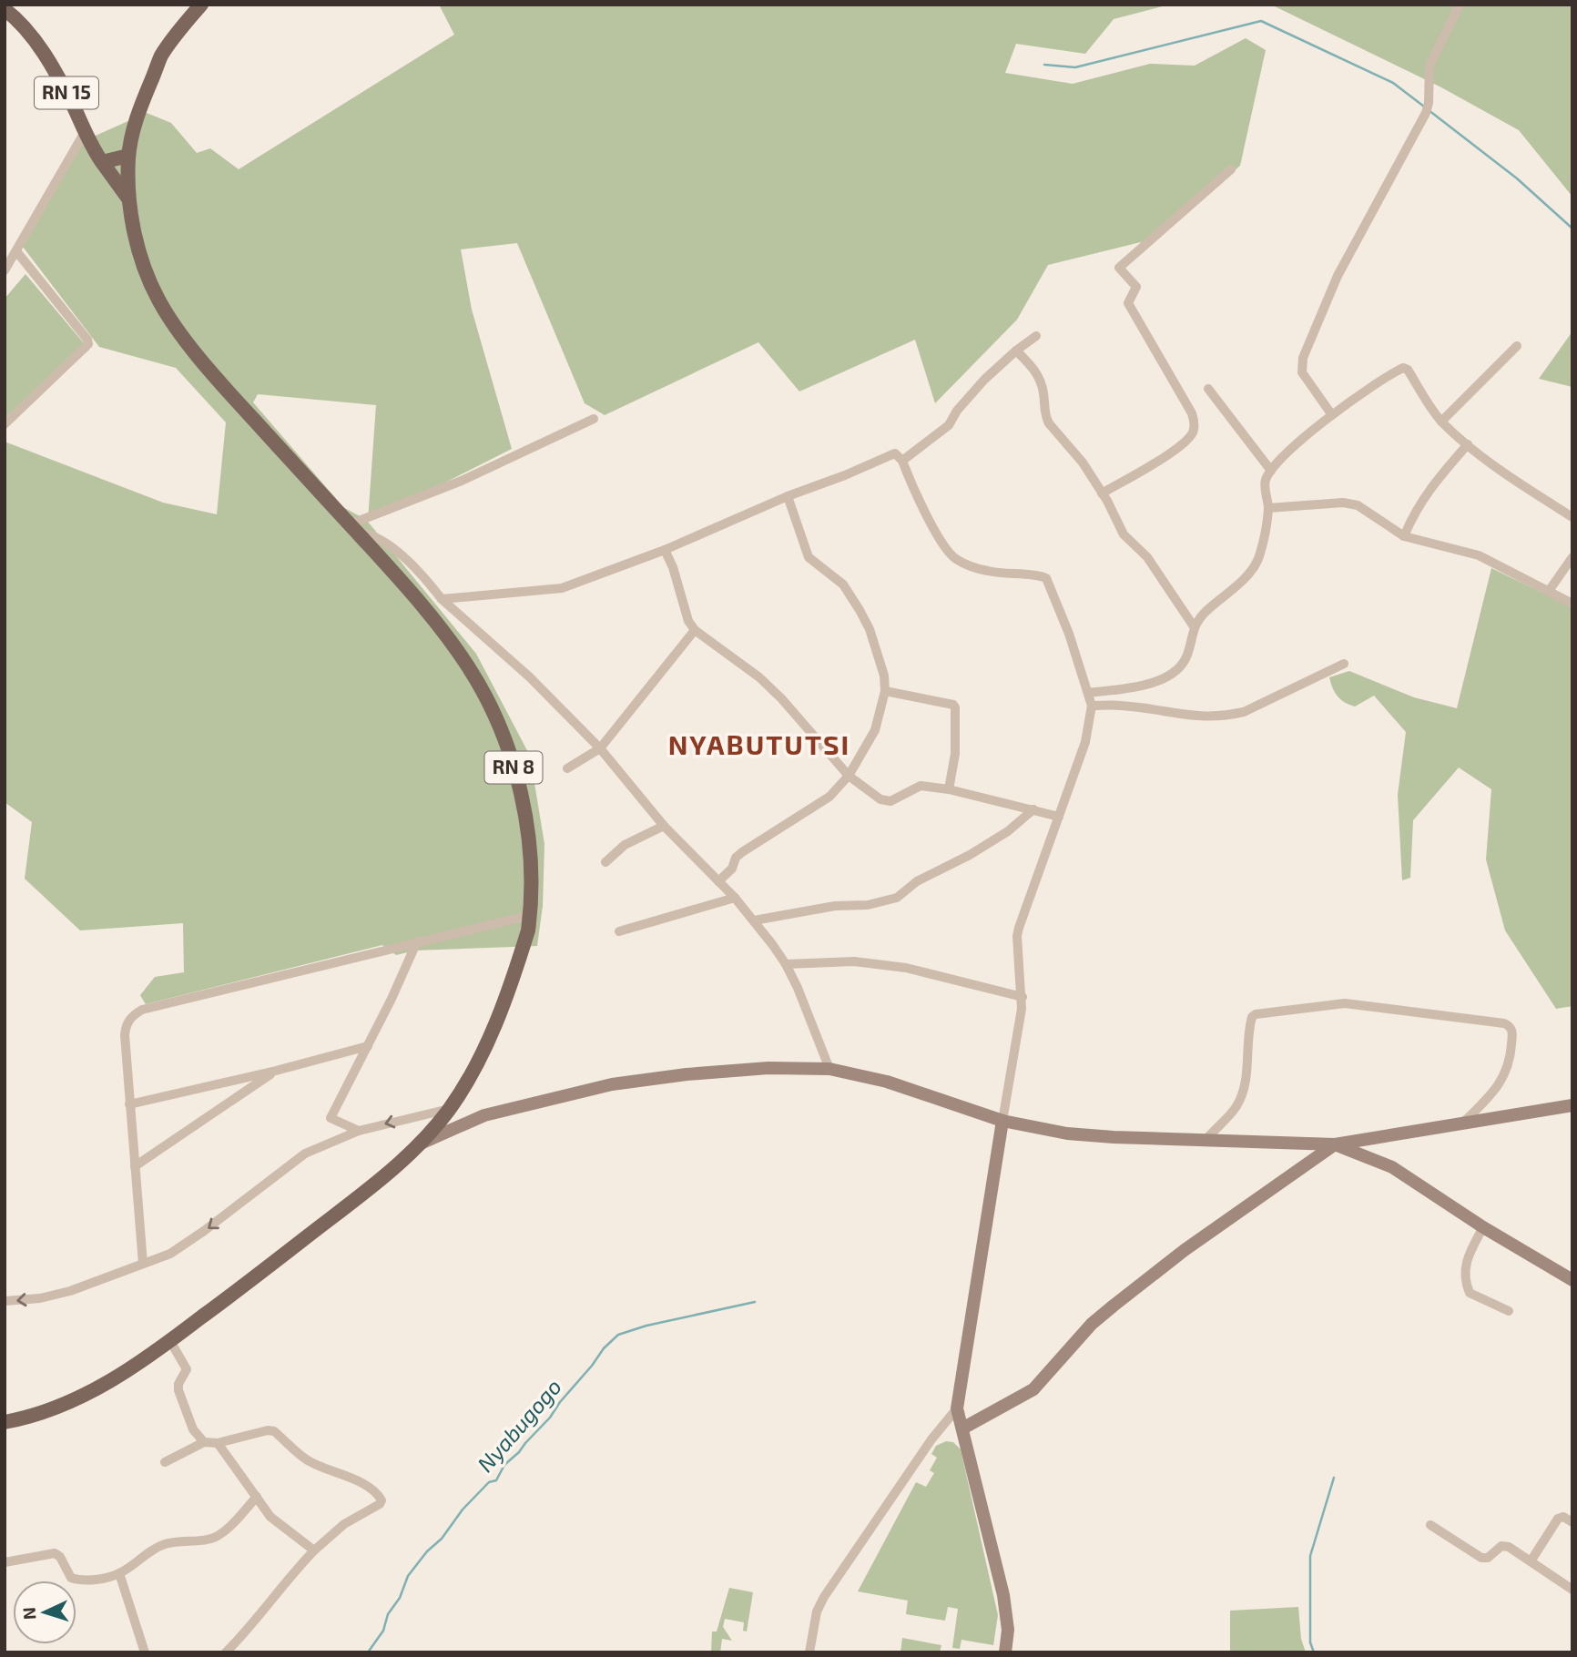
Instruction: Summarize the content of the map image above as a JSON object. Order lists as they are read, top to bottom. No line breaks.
{"streets":{"main road":["RN 15","RN 8"]},"crossings":[["RN 15","RN 8"]],"districts":["NYABUTUTSI"],"water":["Nyabugogo"],"north":"left"}
